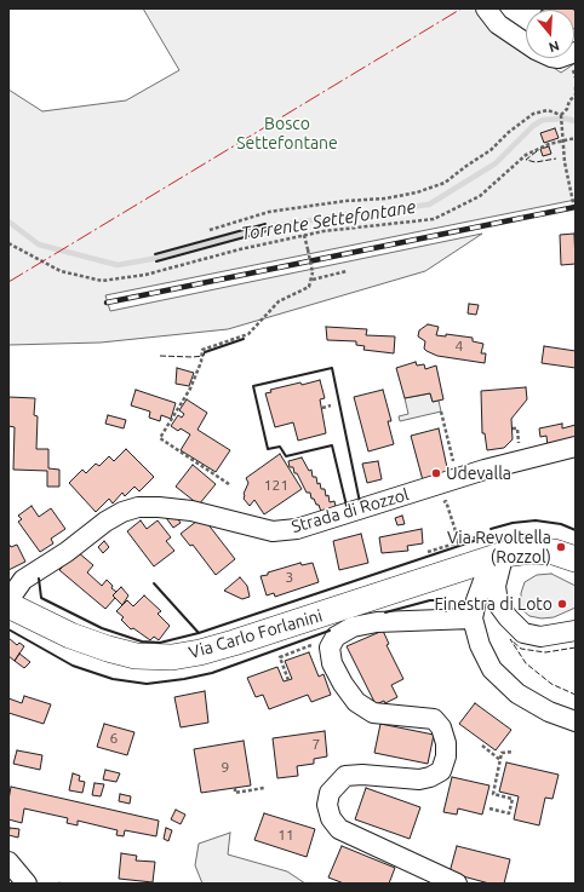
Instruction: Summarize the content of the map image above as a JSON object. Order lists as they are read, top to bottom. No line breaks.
{"streets":{"main road":["Via Carlo Forlanini"],"street":["Strada di Rozzol"]},"water":["Torrente Settefontane"],"parks":["Bosco Settefontane"],"places":["Udevalla","Via Revoltella (Rozzol)","Finestra di Loto"],"house_numbers":["4","121","3","6","7","9","11"],"north":"bottom"}
